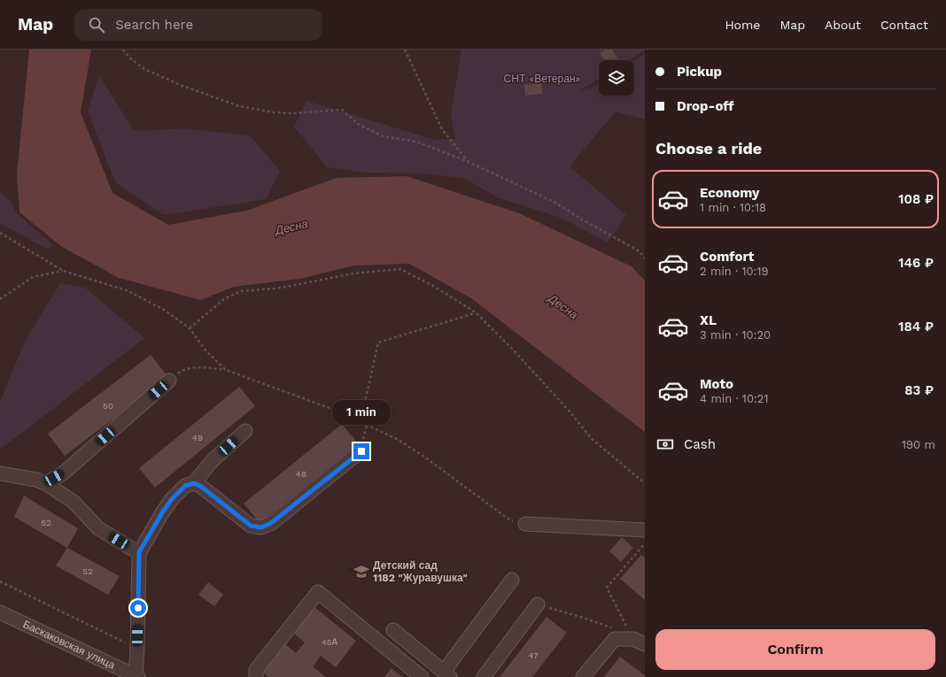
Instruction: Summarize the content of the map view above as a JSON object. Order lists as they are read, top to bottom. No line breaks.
{"streets":{"street":["Баскаковская улица"]},"water":["Десна"],"parks":["СНТ «Ветеран»"],"places":{"school or university":["Детский сад 1182 \"Журавушка\""]},"house_numbers":["50","49","48","52","52","45А","47"],"page":{"header":"Map","search":"Search here","nav":["Home","Map","About","Contact"],"banner":["Pickup","Drop-off"],"heading":"Choose a ride","list":[{"name":"Economy","note":"1 min · 10:18","value":"108 ₽"},{"name":"Comfort","note":"2 min · 10:19","value":"146 ₽"},{"name":"XL","note":"3 min · 10:20","value":"184 ₽"},{"name":"Moto","note":"4 min · 10:21","value":"83 ₽"}],"bubble":"1 min","pay":["Cash","190 m"],"buttons":"Confirm"}}
